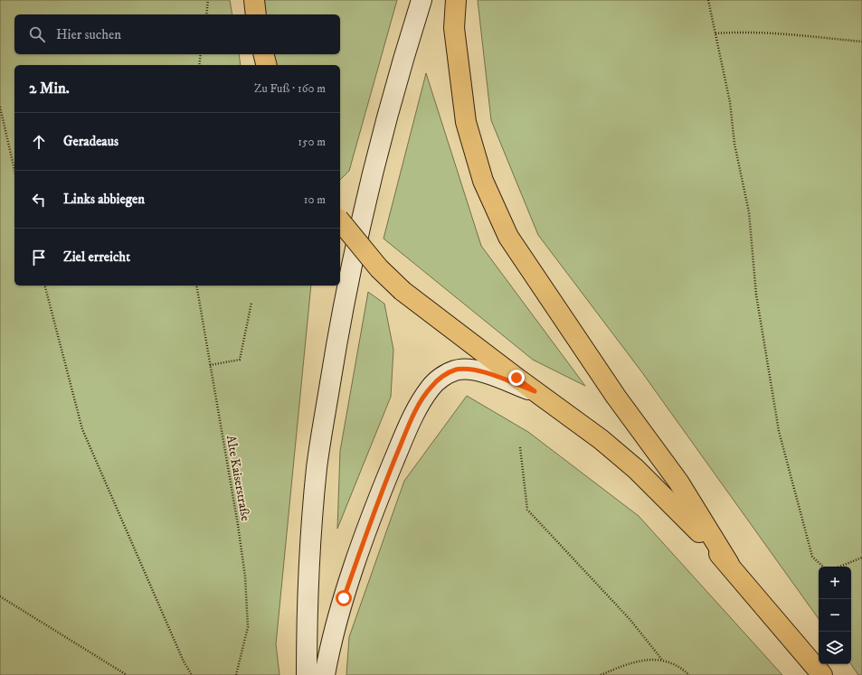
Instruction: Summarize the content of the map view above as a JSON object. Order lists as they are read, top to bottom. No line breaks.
{"streets":{"path":["Alte Kaiserstraße"]},"page":{"search":"Hier suchen","heading":["2 Min.","Zu Fuß · 160 m"],"list":[["Geradeaus","150 m"],["Links abbiegen","10 m"],"Ziel erreicht"],"map_buttons":["+","−"]}}
